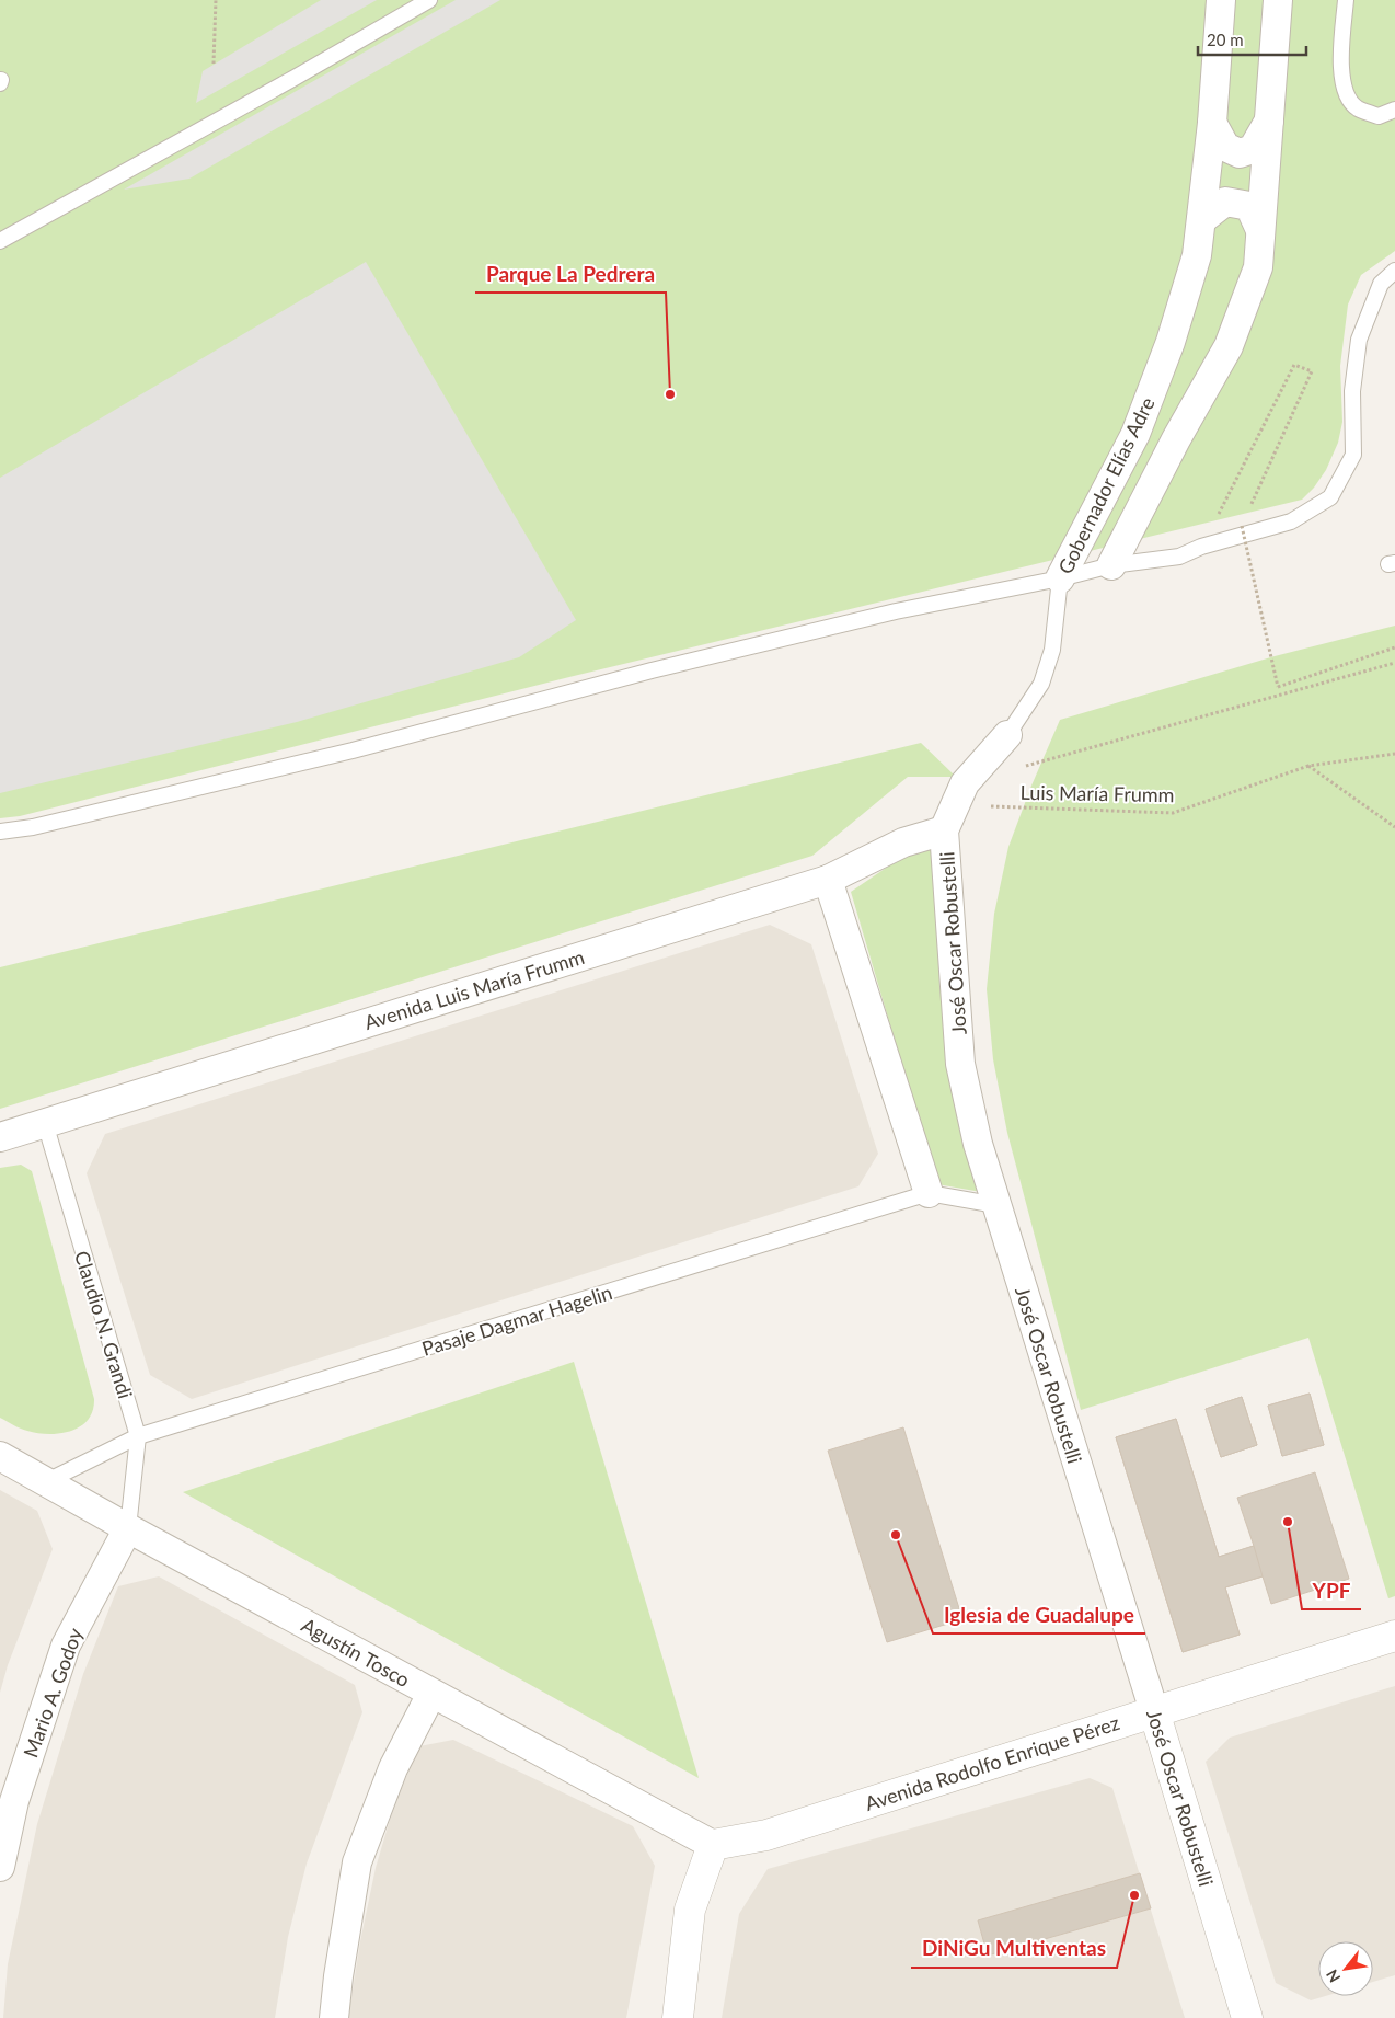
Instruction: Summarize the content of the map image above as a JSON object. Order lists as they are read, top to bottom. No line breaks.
{"streets":{"street":["Gobernador Elías Adre","José Oscar Robustelli","Avenida Luis María Frumm","Agustín Tosco","Mario A. Godoy","Avenida Rodolfo Enrique Pérez"],"lane":["Pasaje Dagmar Hagelin","Claudio N. Grandi"],"path":["Luis María Frumm"]},"crossings":[["Luis María Frumm","José Oscar Robustelli"],["Luis María Frumm","Avenida Luis María Frumm"],["José Oscar Robustelli","Avenida Luis María Frumm"],["José Oscar Robustelli","Pasaje Dagmar Hagelin"],["José Oscar Robustelli","Avenida Rodolfo Enrique Pérez"],["Avenida Luis María Frumm","Claudio N. Grandi"],["Pasaje Dagmar Hagelin","Claudio N. Grandi"],["Pasaje Dagmar Hagelin","Agustín Tosco"],["Claudio N. Grandi","Agustín Tosco"],["Claudio N. Grandi","Mario A. Godoy"],["Agustín Tosco","Mario A. Godoy"],["Agustín Tosco","Avenida Rodolfo Enrique Pérez"]],"places":["Parque La Pedrera","YPF","Iglesia de Guadalupe","DiNiGu Multiventas"],"scale_bar":"20 m","north":"bottom left"}
